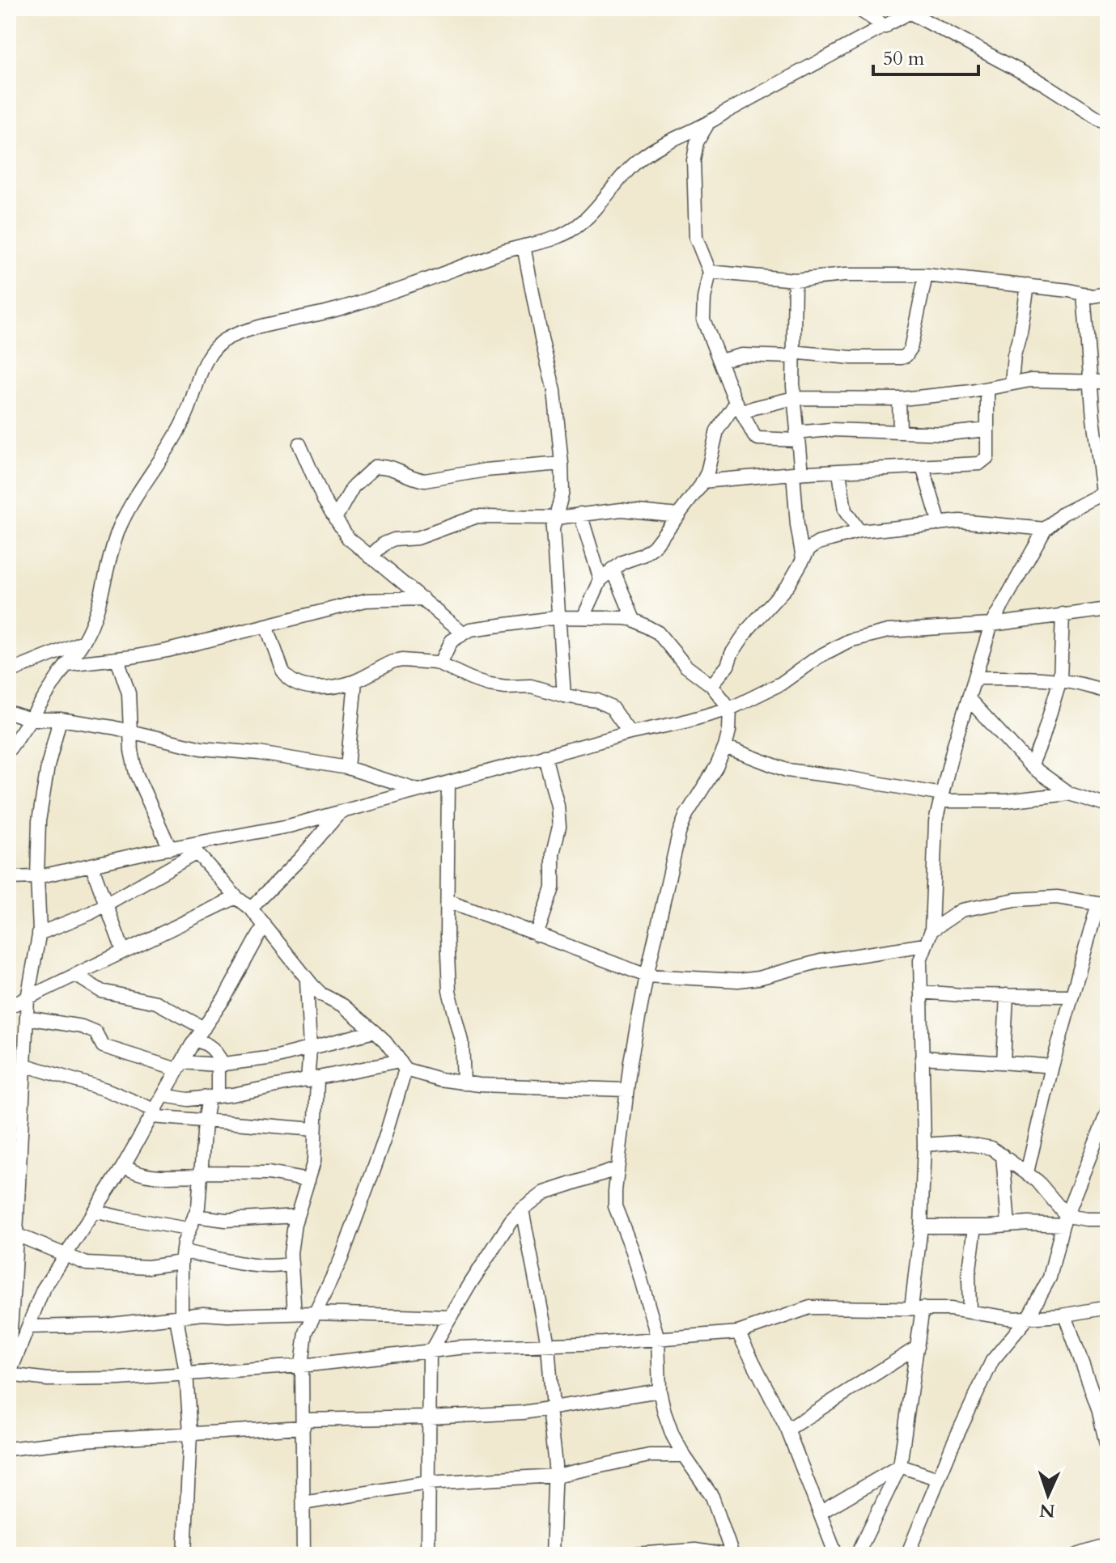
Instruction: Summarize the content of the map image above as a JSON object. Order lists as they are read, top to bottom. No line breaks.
{"scale_bar":"50 m","north":"bottom"}
